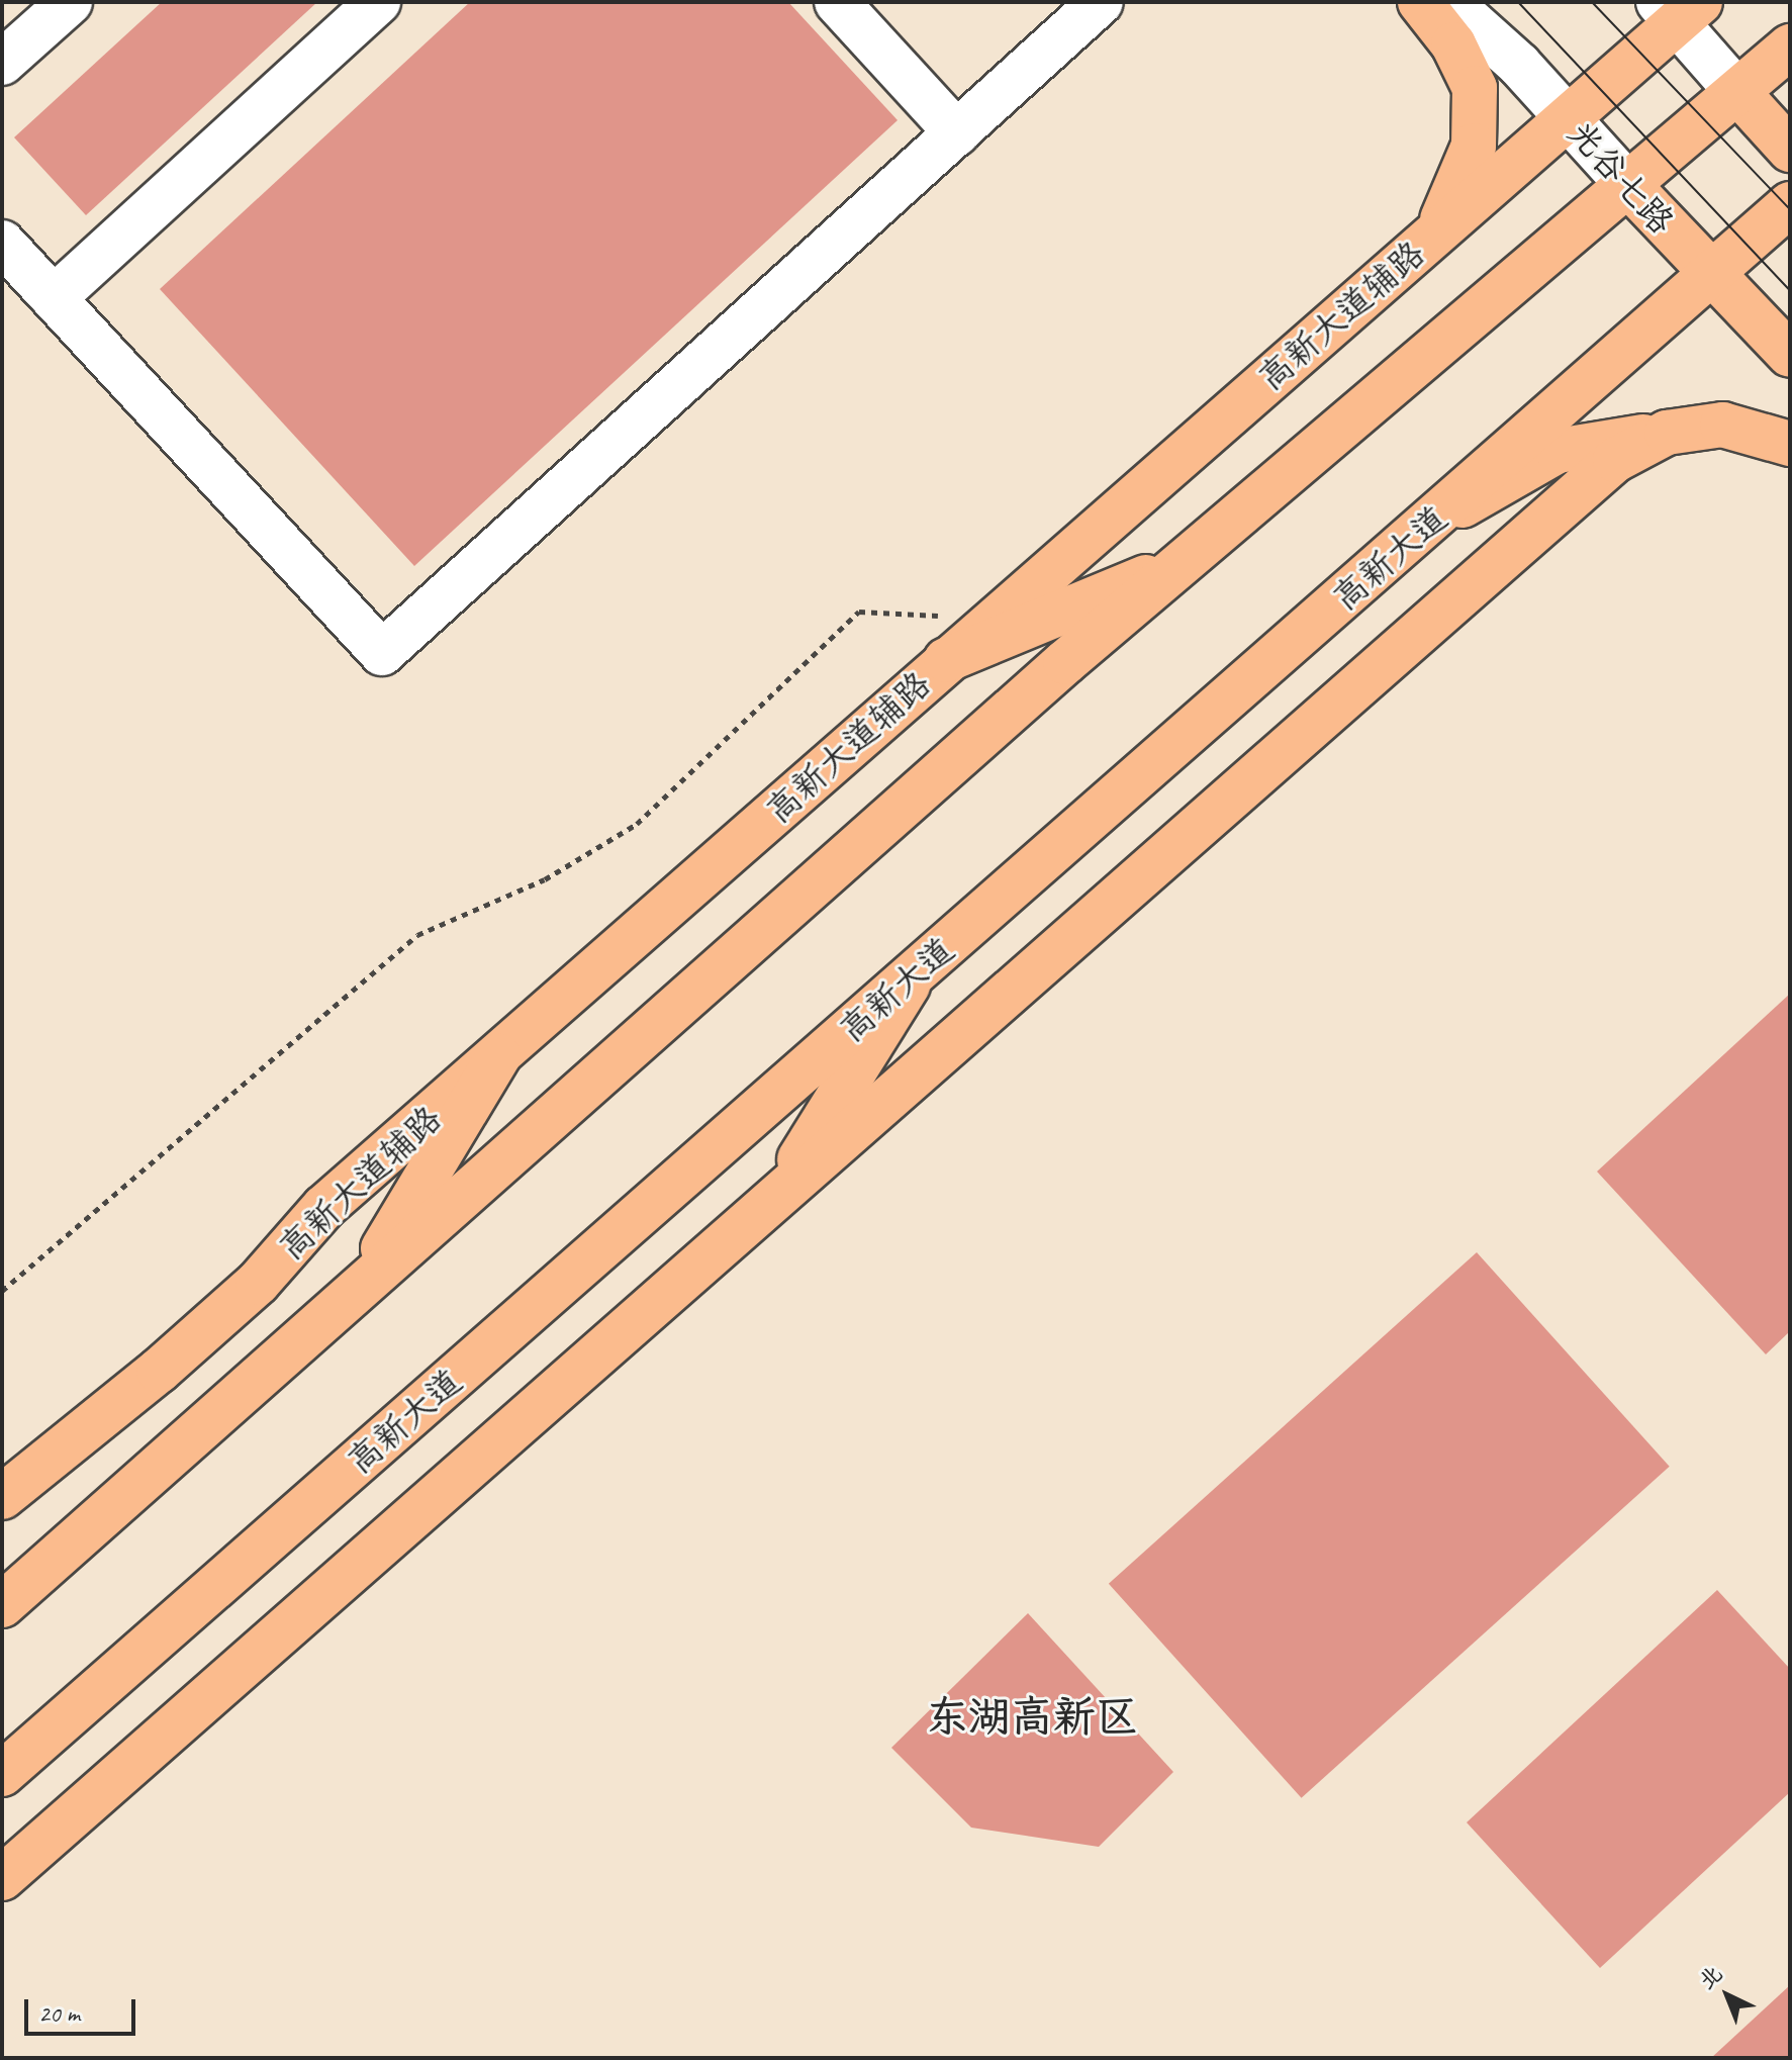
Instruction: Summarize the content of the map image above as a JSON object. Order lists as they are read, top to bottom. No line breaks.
{"streets":{"main road":["光谷七路","高新大道辅路","高新大道"]},"crossings":[["光谷七路","高新大道辅路"],["光谷七路","高新大道"]],"districts":["东湖高新区"],"scale_bar":"20 m","north":"top left"}
